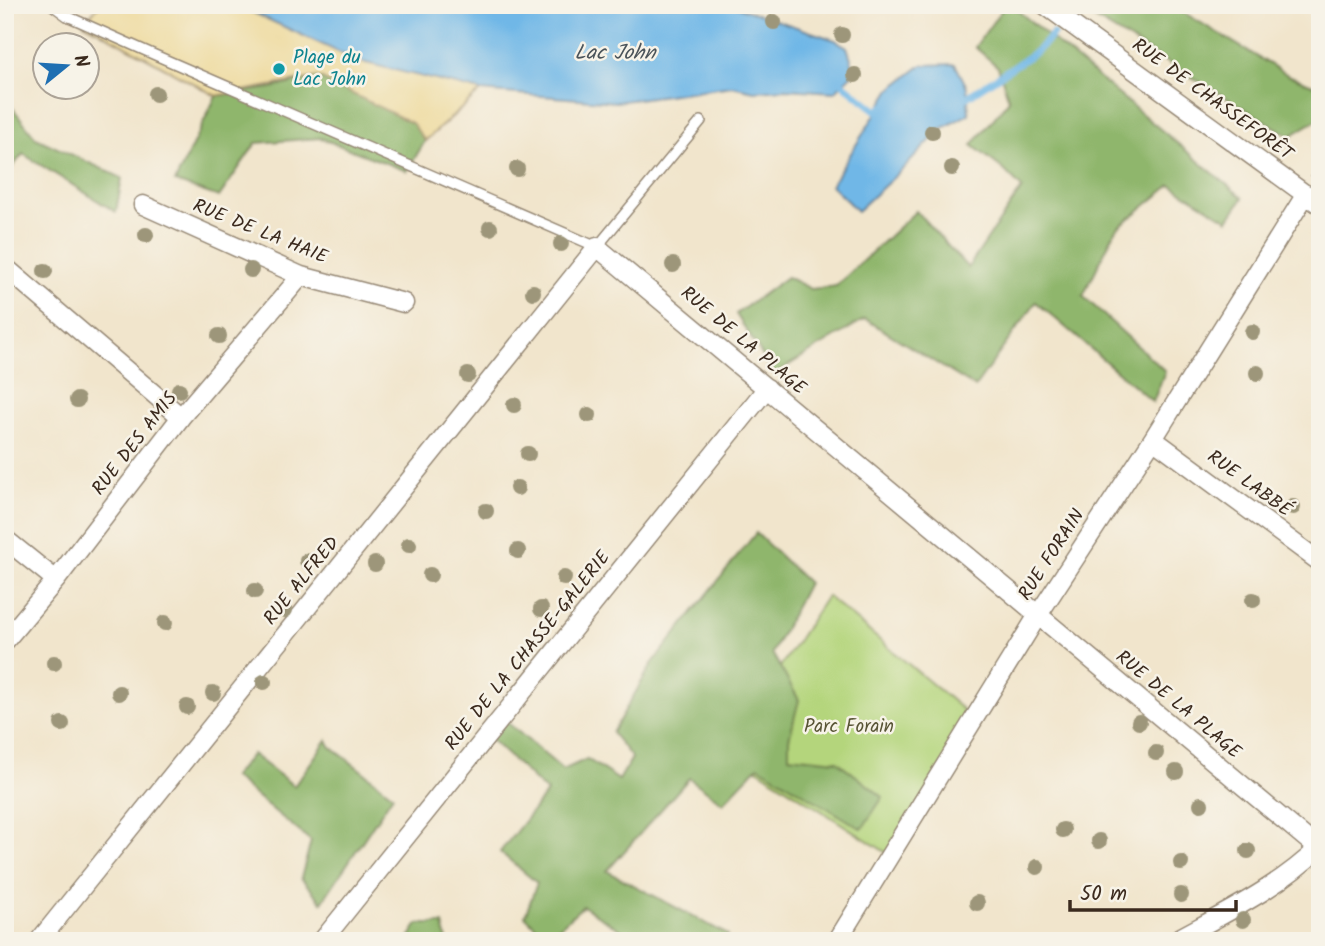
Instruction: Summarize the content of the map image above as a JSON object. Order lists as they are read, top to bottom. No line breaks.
{"streets":{"street":["RUE DE CHASSEFORÊT","RUE DE LA HAIE","RUE DE LA PLAGE","RUE DES AMIS","RUE LABBÉ","RUE FORAIN","RUE ALFRED","RUE DE LA CHASSE-GALERIE"]},"crossings":[["RUE DE CHASSEFORÊT","RUE FORAIN"],["RUE DE LA HAIE","RUE DES AMIS"],["RUE DE LA PLAGE","RUE FORAIN"],["RUE DE LA PLAGE","RUE ALFRED"],["RUE DE LA PLAGE","RUE DE LA CHASSE-GALERIE"],["RUE LABBÉ","RUE FORAIN"]],"water":["Lac John"],"parks":["Parc Forain"],"places":["Plage du Lac John"],"scale_bar":"50 m","north":"right"}
